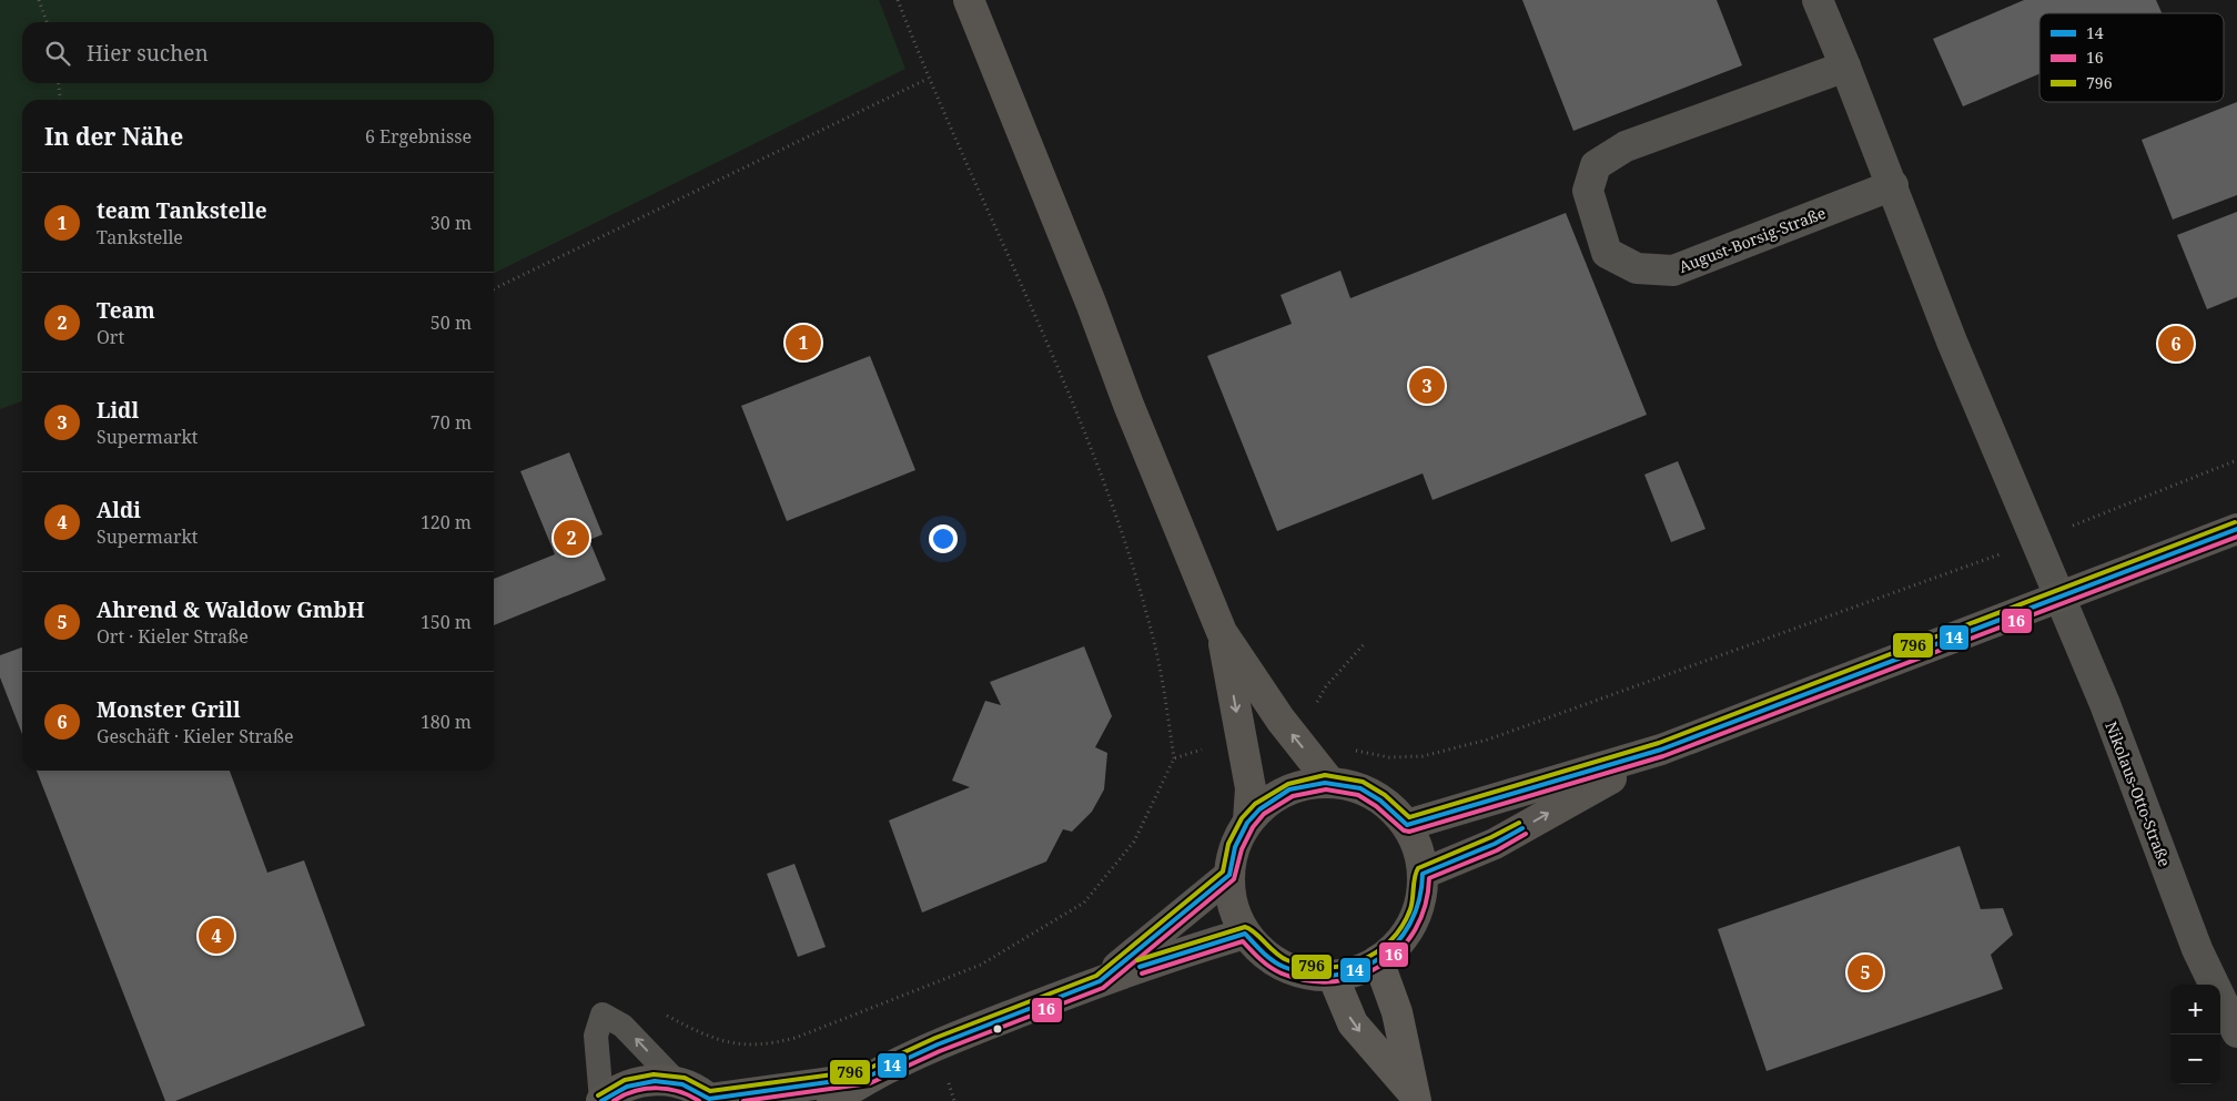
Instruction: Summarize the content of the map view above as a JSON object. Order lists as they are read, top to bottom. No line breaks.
{"streets":{"street":["August-Borsig-Straße","Nikolaus-Otto-Straße"]},"lines":["transit line 796","transit line 14","transit line 16"],"legend":["14","16","796"],"page":{"search":"Hier suchen","heading":["In der Nähe","6 Ergebnisse"],"list":[{"mark":"1","name":"team Tankstelle","note":"Tankstelle","value":"30 m"},{"mark":"2","name":"Team","note":"Ort","value":"50 m"},{"mark":"3","name":"Lidl","note":"Supermarkt","value":"70 m"},{"mark":"4","name":"Aldi","note":"Supermarkt","value":"120 m"},{"mark":"5","name":"Ahrend & Waldow GmbH","note":"Ort · Kieler Straße","value":"150 m"},{"mark":"6","name":"Monster Grill","note":"Geschäft · Kieler Straße","value":"180 m"}],"pins":["1","6","3","2","4","5"],"map_buttons":["+","−"]}}
